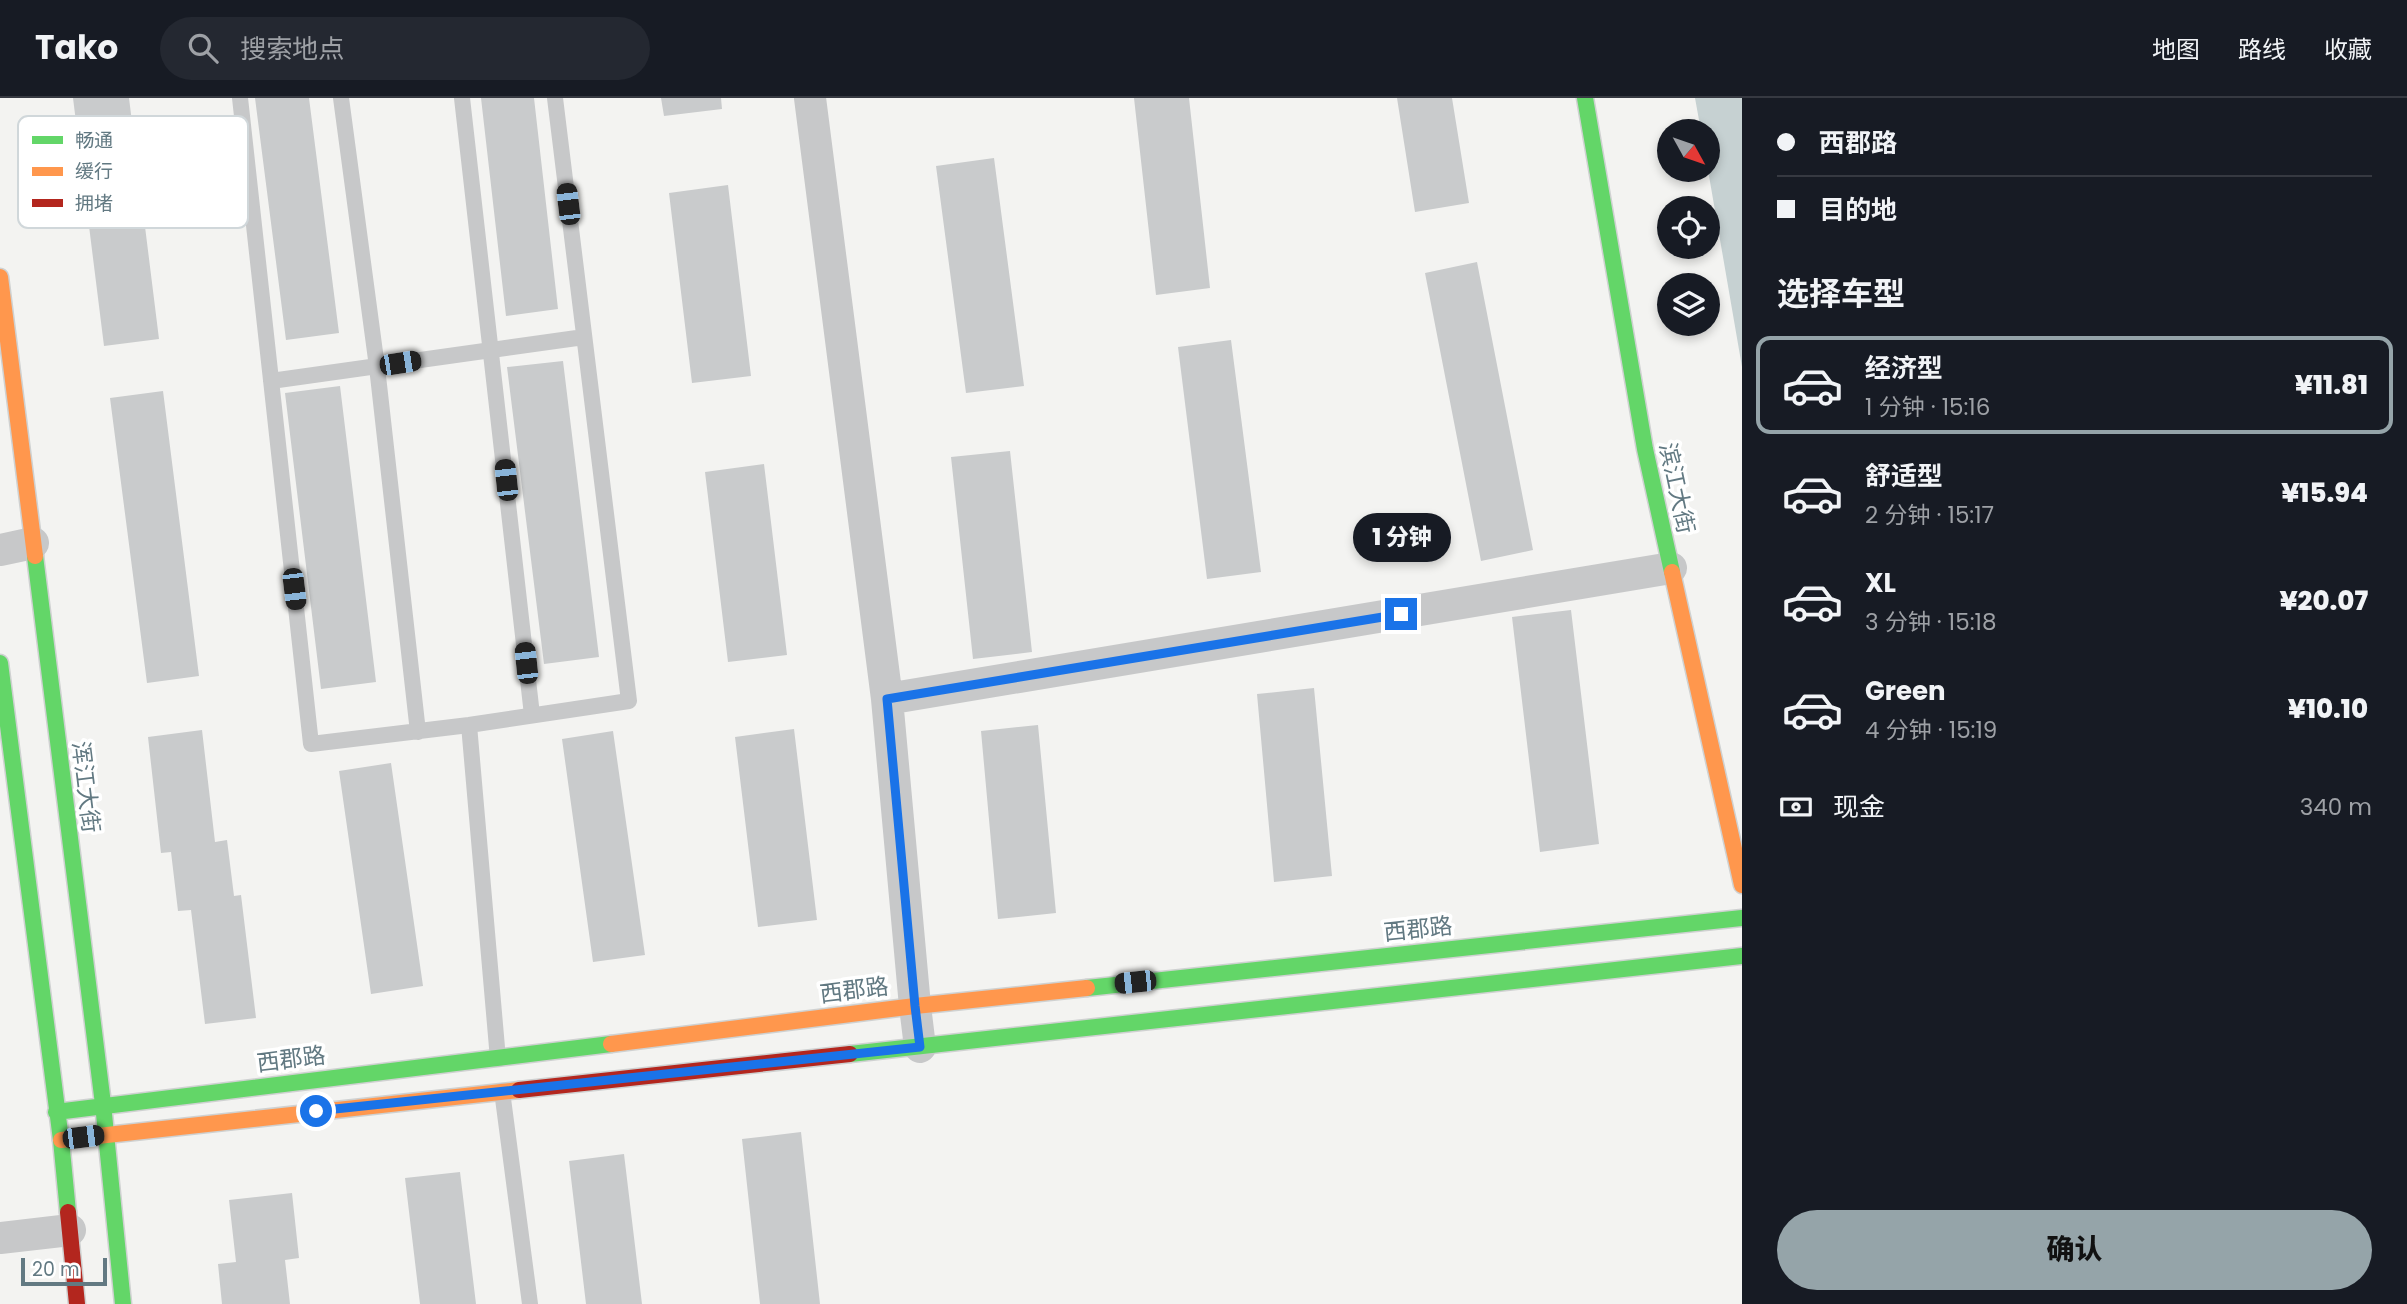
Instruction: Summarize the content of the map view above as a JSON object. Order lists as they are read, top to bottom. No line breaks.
{"streets":{"street":["滨江大街","浑江大街","西郡路"]},"crossings":[["浑江大街","西郡路"]],"legend":["畅通","缓行","拥堵"],"scale_bar":"20 m","north":"bottom right","page":{"header":"Tako","search":"搜索地点","nav":["地图","路线","收藏"],"banner":["西郡路","目的地"],"heading":"选择车型","list":[{"name":"经济型","note":"1 分钟 · 15:16","value":"¥11.81"},{"name":"舒适型","note":"2 分钟 · 15:17","value":"¥15.94"},{"name":"XL","note":"3 分钟 · 15:18","value":"¥20.07"},{"name":"Green","note":"4 分钟 · 15:19","value":"¥10.10"}],"bubble":"1 分钟","pay":["现金","340 m"],"buttons":"确认","scale":"20 m"}}
